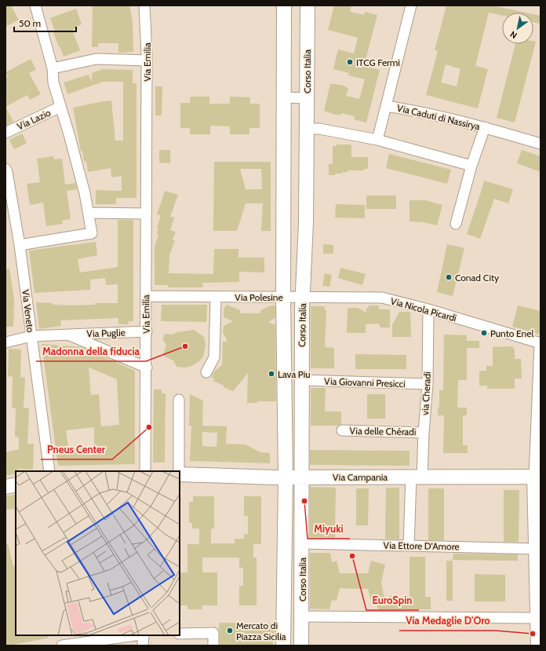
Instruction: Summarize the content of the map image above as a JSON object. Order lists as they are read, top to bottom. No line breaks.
{"streets":{"street":["Via Emilia","Corso Italia","Via Caduti di Nassirya","Via Lazio","Via Polesine","Via Nicola Picardi","Via Veneto","Via Puglie","Via Giovanni Presicci","via Cheradi","Via delle Chéradi","Via Campania","Via Ettore D'Amore"]},"crossings":[["Via Emilia","Via Polesine"],["Via Emilia","Via Puglie"],["Corso Italia","Via Polesine"],["Corso Italia","Via Nicola Picardi"],["Corso Italia","Via Giovanni Presicci"],["Corso Italia","Via Campania"],["Corso Italia","Via Ettore D'Amore"],["Via Polesine","Via Nicola Picardi"],["Via Nicola Picardi","via Cheradi"],["Via Veneto","Via Puglie"],["Via Giovanni Presicci","via Cheradi"],["via Cheradi","Via delle Chéradi"],["via Cheradi","Via Campania"],["via Cheradi","Via Ettore D'Amore"]],"places":["ITCG Fermi","Conad City","Punto Enel","Madonna della fiducia","Lava Piu","Pneus Center","Miyuki","EuroSpin","Mercato di Piazza Sicilia","Via Medaglie D'Oro"],"scale_bar":"50 m","north":"bottom left"}
